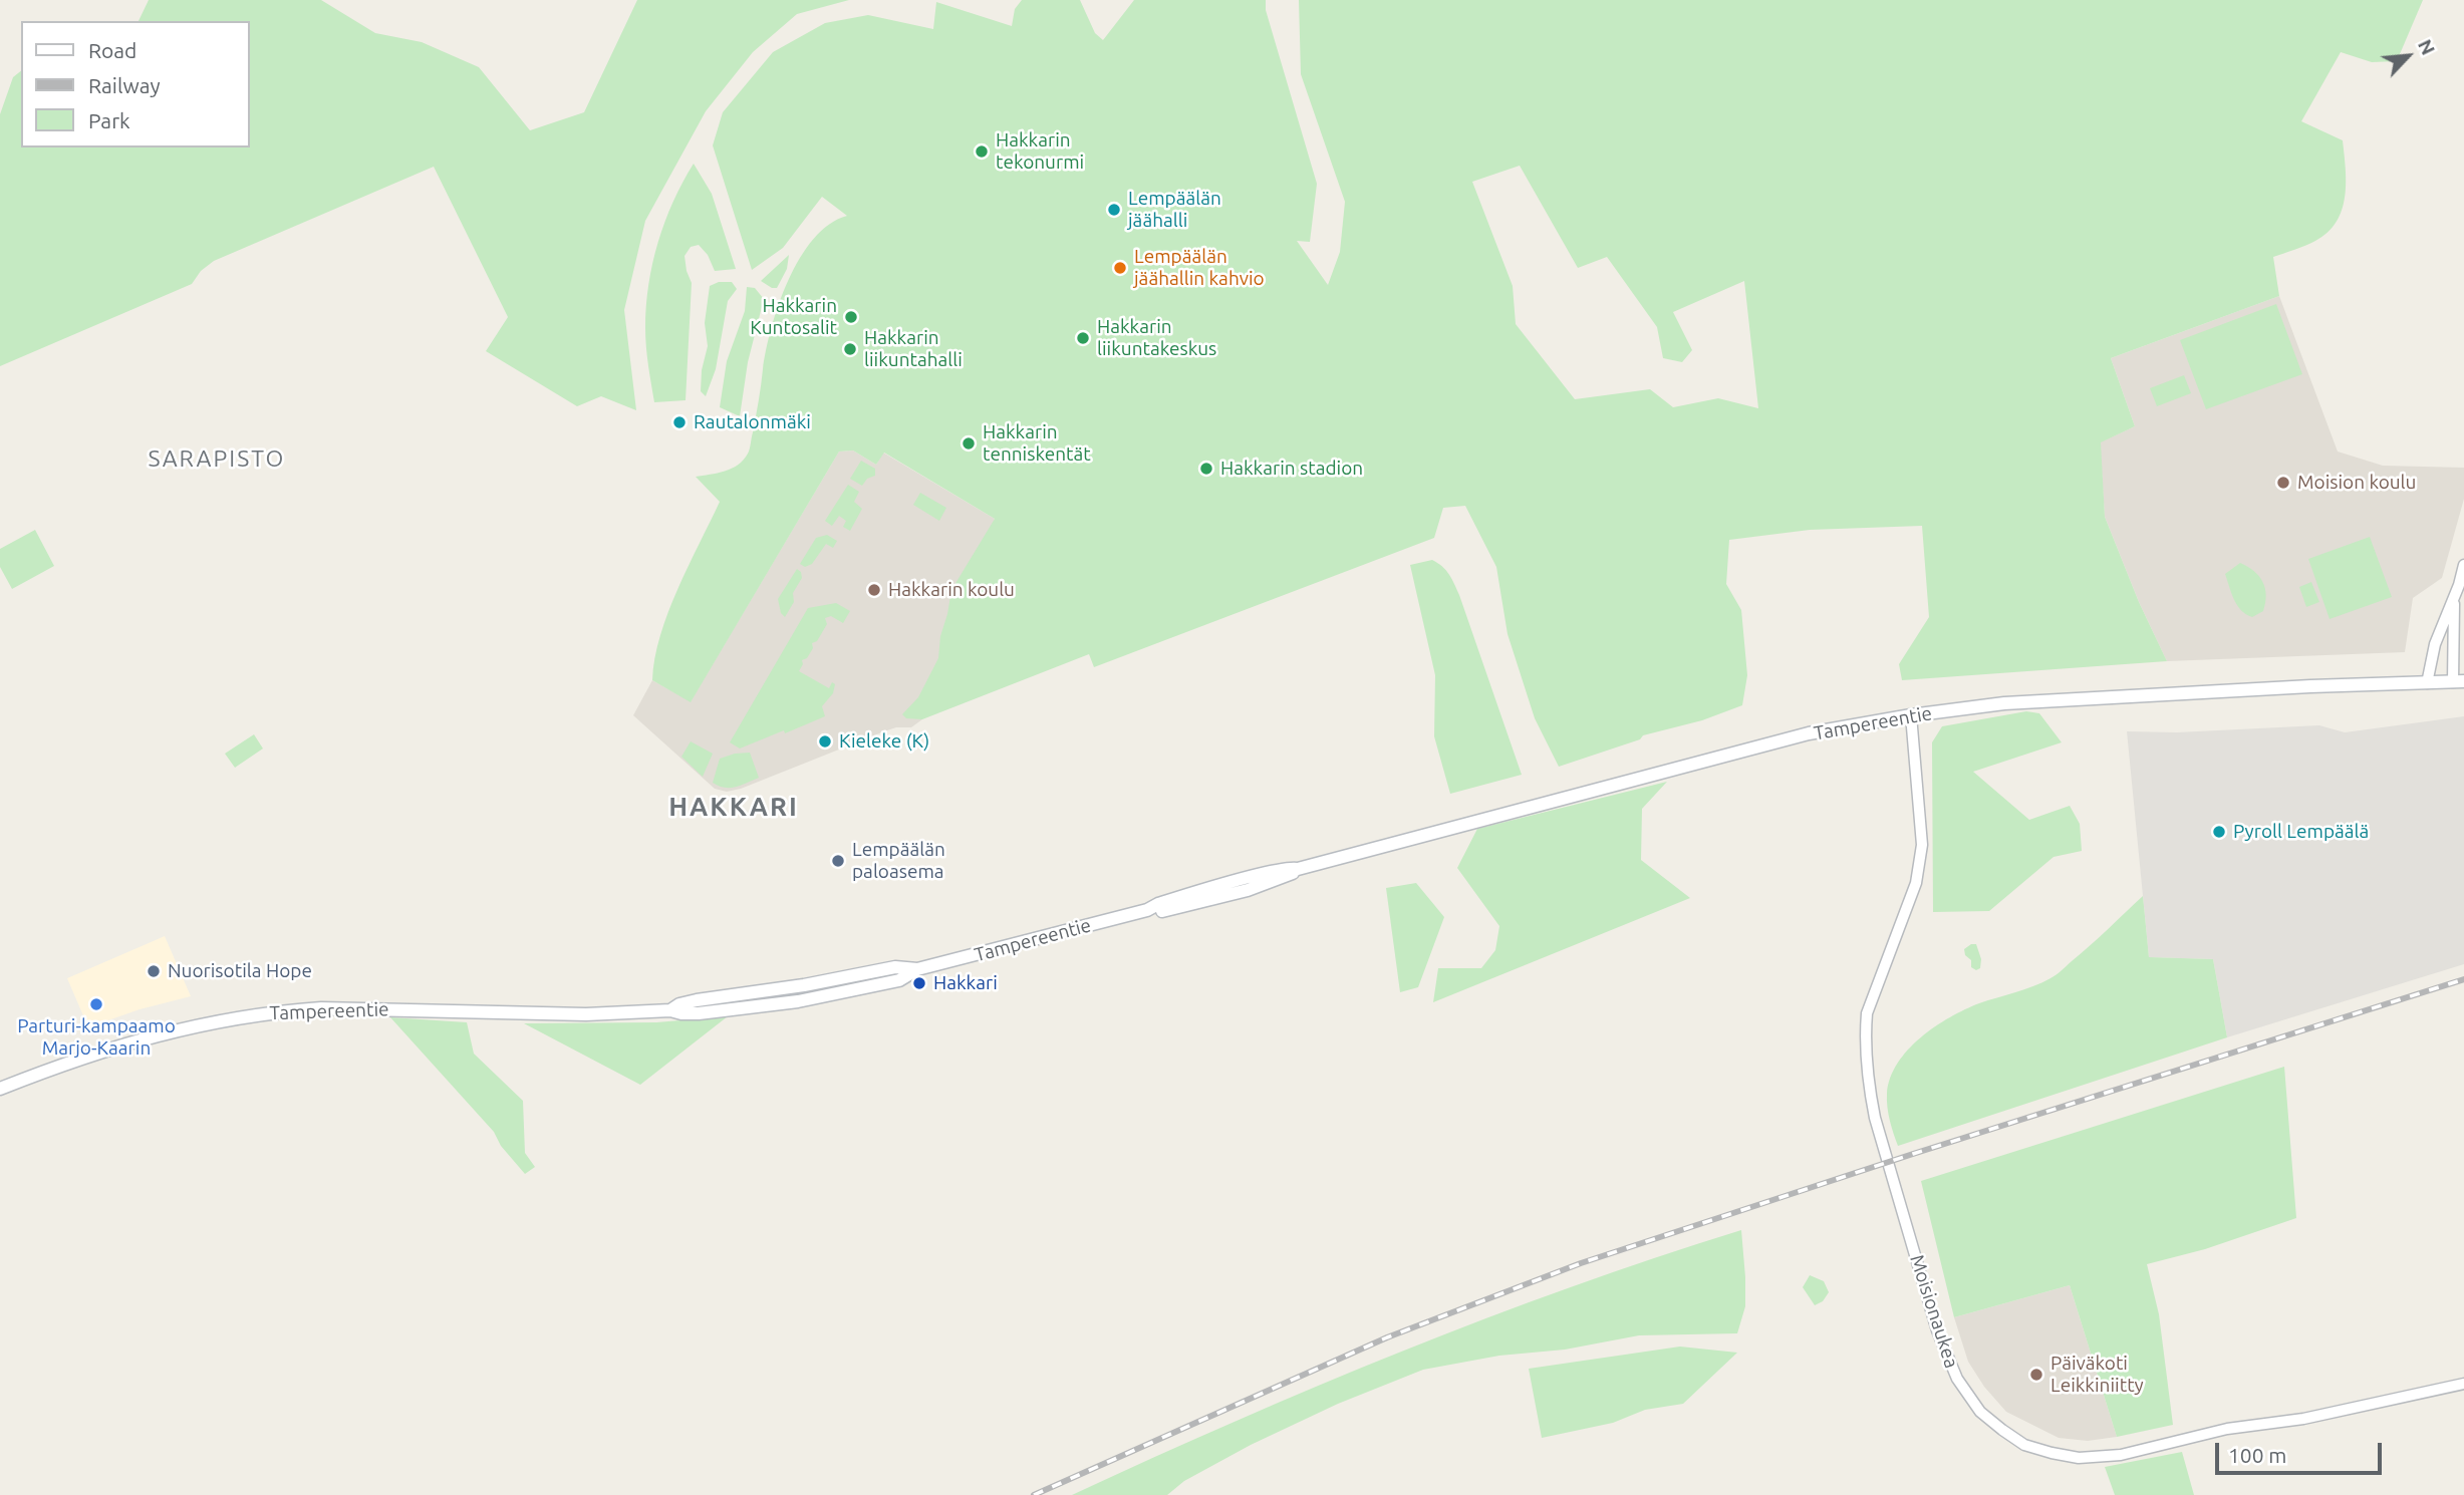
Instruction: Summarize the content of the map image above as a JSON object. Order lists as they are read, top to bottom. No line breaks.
{"streets":{"main road":["Tampereentie"],"street":["Moisionaukea"]},"crossings":[["Tampereentie","Moisionaukea"]],"districts":["SARAPISTO","HAKKARI"],"places":["Hakkarin tekonurmi","Lempäälän jäähalli","Lempäälän jäähallin kahvio","Hakkarin Kuntosalit","Hakkarin liikuntakeskus","Hakkarin liikuntahalli","Rautalonmäki","Hakkarin tenniskentät","Hakkarin stadion","Moision koulu","Hakkarin koulu","Kieleke (K)","Pyroll Lempäälä","Lempäälän paloasema","Nuorisotila Hope","Hakkari","Parturi-kampaamo Marjo-Kaarin","Päiväkoti Leikkiniitty"],"legend":["Road","Railway","Park"],"scale_bar":"100 m","north":"top right"}
